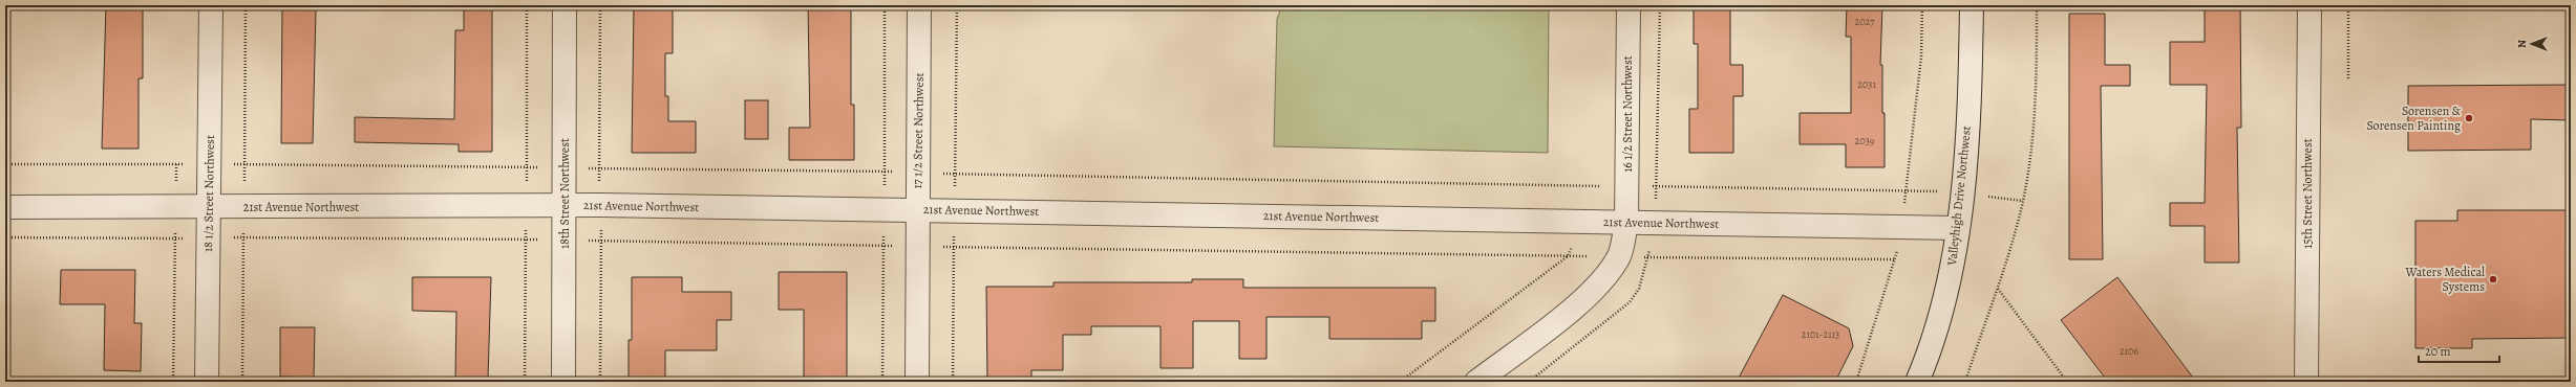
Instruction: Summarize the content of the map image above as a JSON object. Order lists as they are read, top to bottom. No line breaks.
{"streets":{"street":["16 1/2 Street Northwest","17 1/2 Street Northwest","18 1/2 Street Northwest","18th Street Northwest","15th Street Northwest","Valleyhigh Drive Northwest","21st Avenue Northwest"]},"crossings":[["16 1/2 Street Northwest","21st Avenue Northwest"],["17 1/2 Street Northwest","21st Avenue Northwest"],["18 1/2 Street Northwest","21st Avenue Northwest"],["18th Street Northwest","21st Avenue Northwest"],["Valleyhigh Drive Northwest","21st Avenue Northwest"]],"places":["Sorensen & Sorensen Painting","Waters Medical Systems"],"house_numbers":["2027","2031","2039","2101-2113","2106"],"scale_bar":"20 m","north":"left"}
